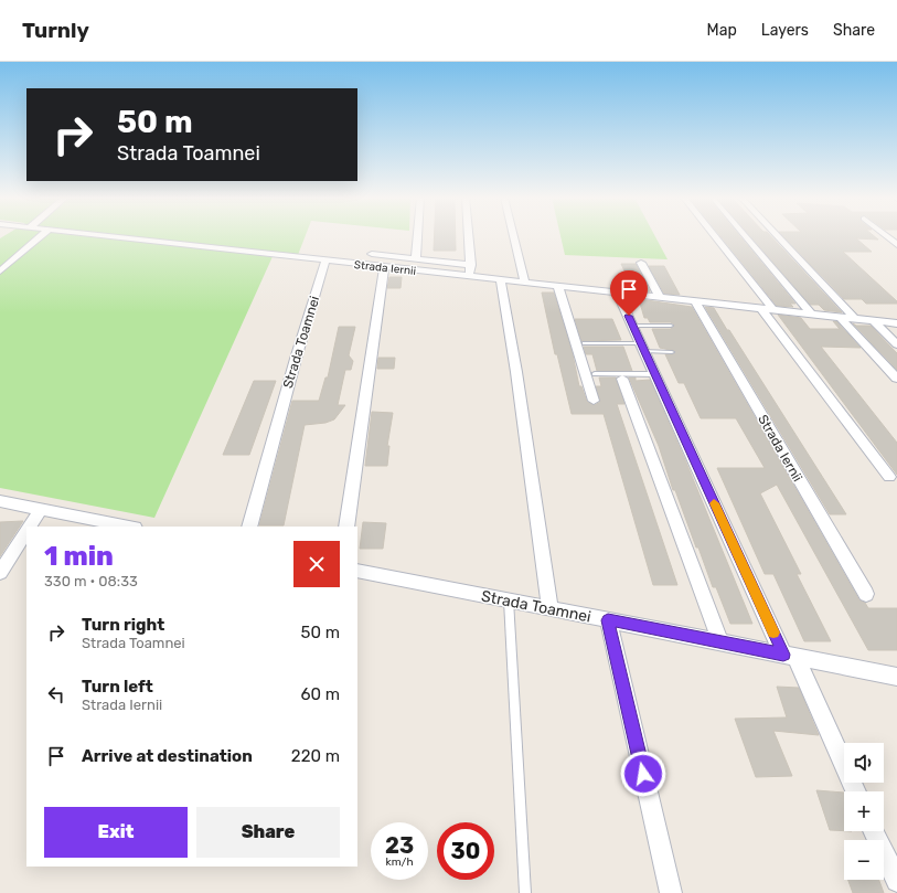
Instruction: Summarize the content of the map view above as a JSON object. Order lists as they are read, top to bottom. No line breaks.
{"streets":{"street":["Strada Iernii","Strada Toamnei"]},"crossings":[["Strada Iernii","Strada Toamnei"]],"page":{"header":"Turnly","nav":["Map","Layers","Share"],"turn":["50 m","Strada Toamnei"],"heading":["1 min","330 m · 08:33"],"list":[{"name":"Turn right","note":"Strada Toamnei","value":"50 m"},{"name":"Turn left","note":"Strada Iernii","value":"60 m"},{"name":"Arrive at destination","value":"220 m"}],"map_buttons":["+","−"],"buttons":["Exit","Share"],"speed":"23 km/h","limit":"30"}}
